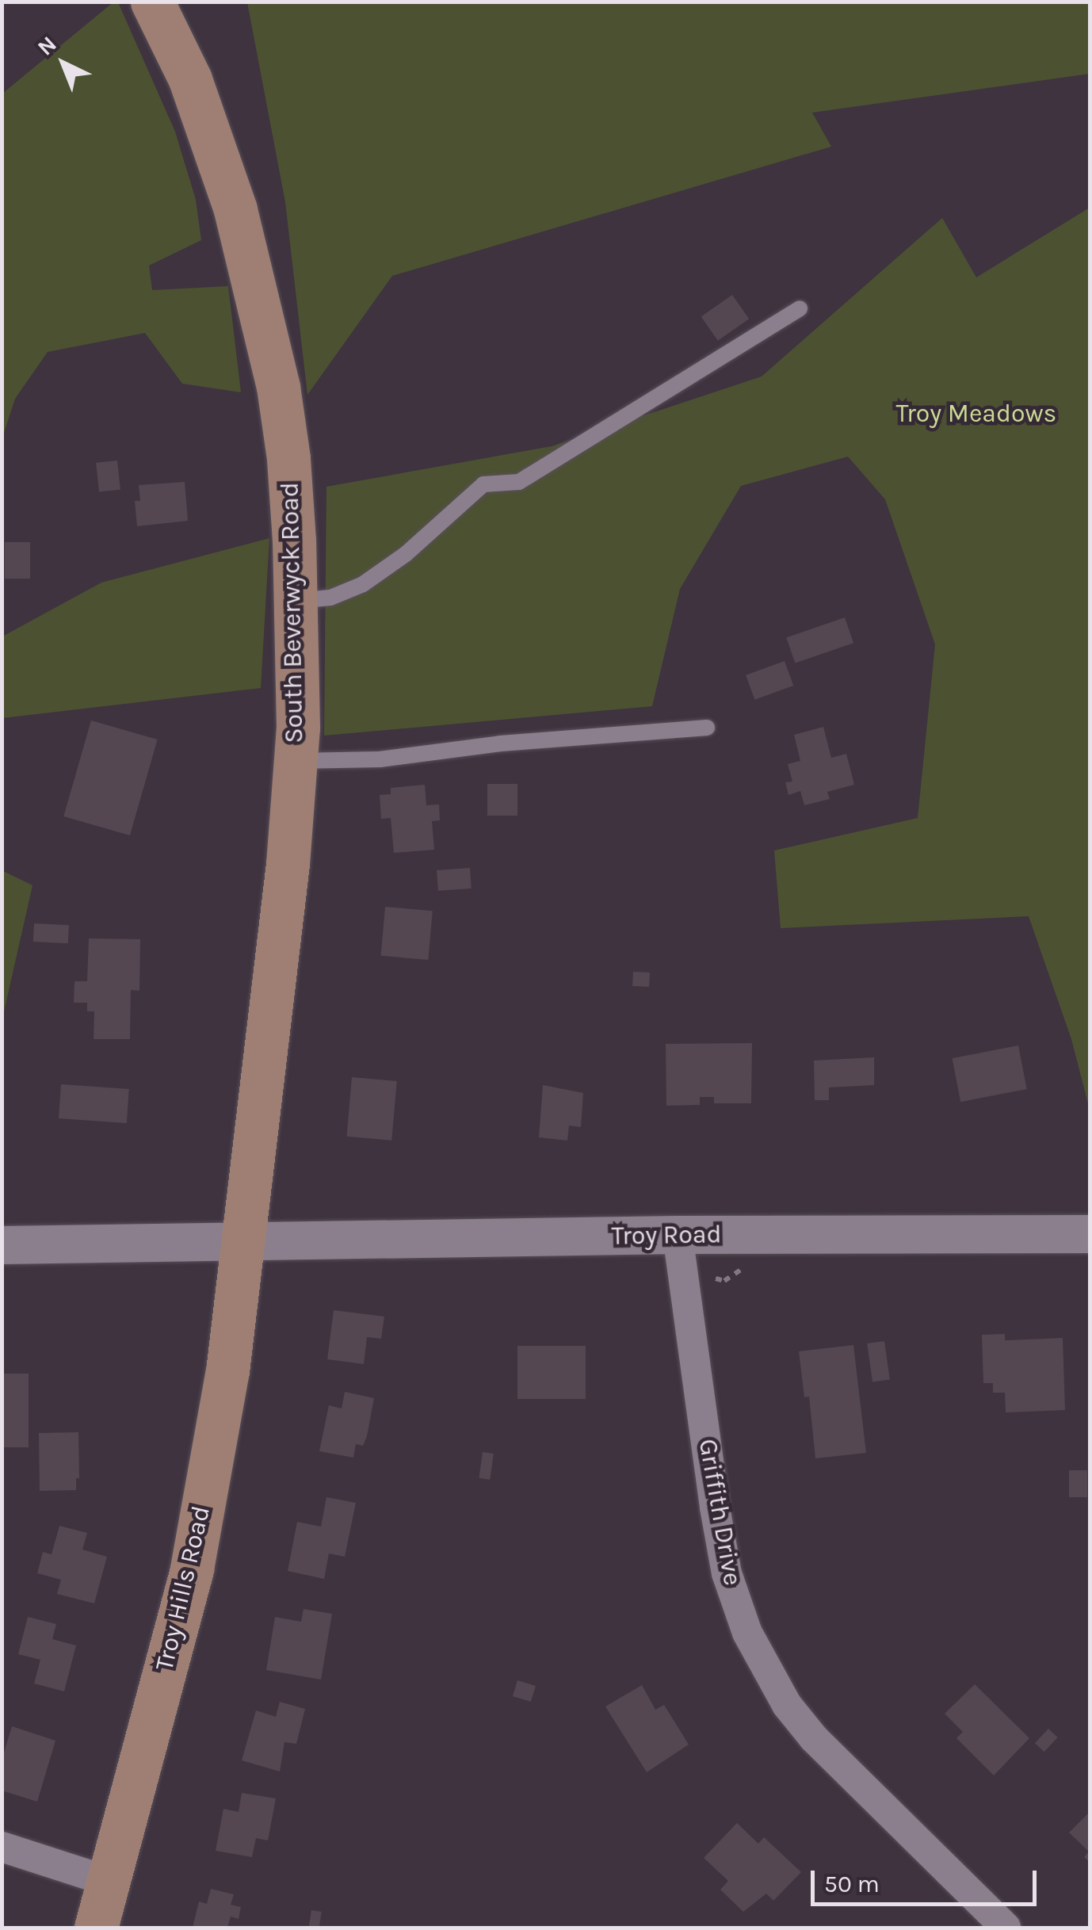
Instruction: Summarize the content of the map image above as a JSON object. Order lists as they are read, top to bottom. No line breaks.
{"streets":{"main road":["South Beverwyck Road","Troy Hills Road"],"street":["Troy Road","Griffith Drive"]},"crossings":[["South Beverwyck Road","Troy Road"],["South Beverwyck Road","Troy Hills Road"],["Troy Road","Griffith Drive"],["Troy Road","Troy Hills Road"]],"parks":["Troy Meadows"],"scale_bar":"50 m","north":"top left"}
